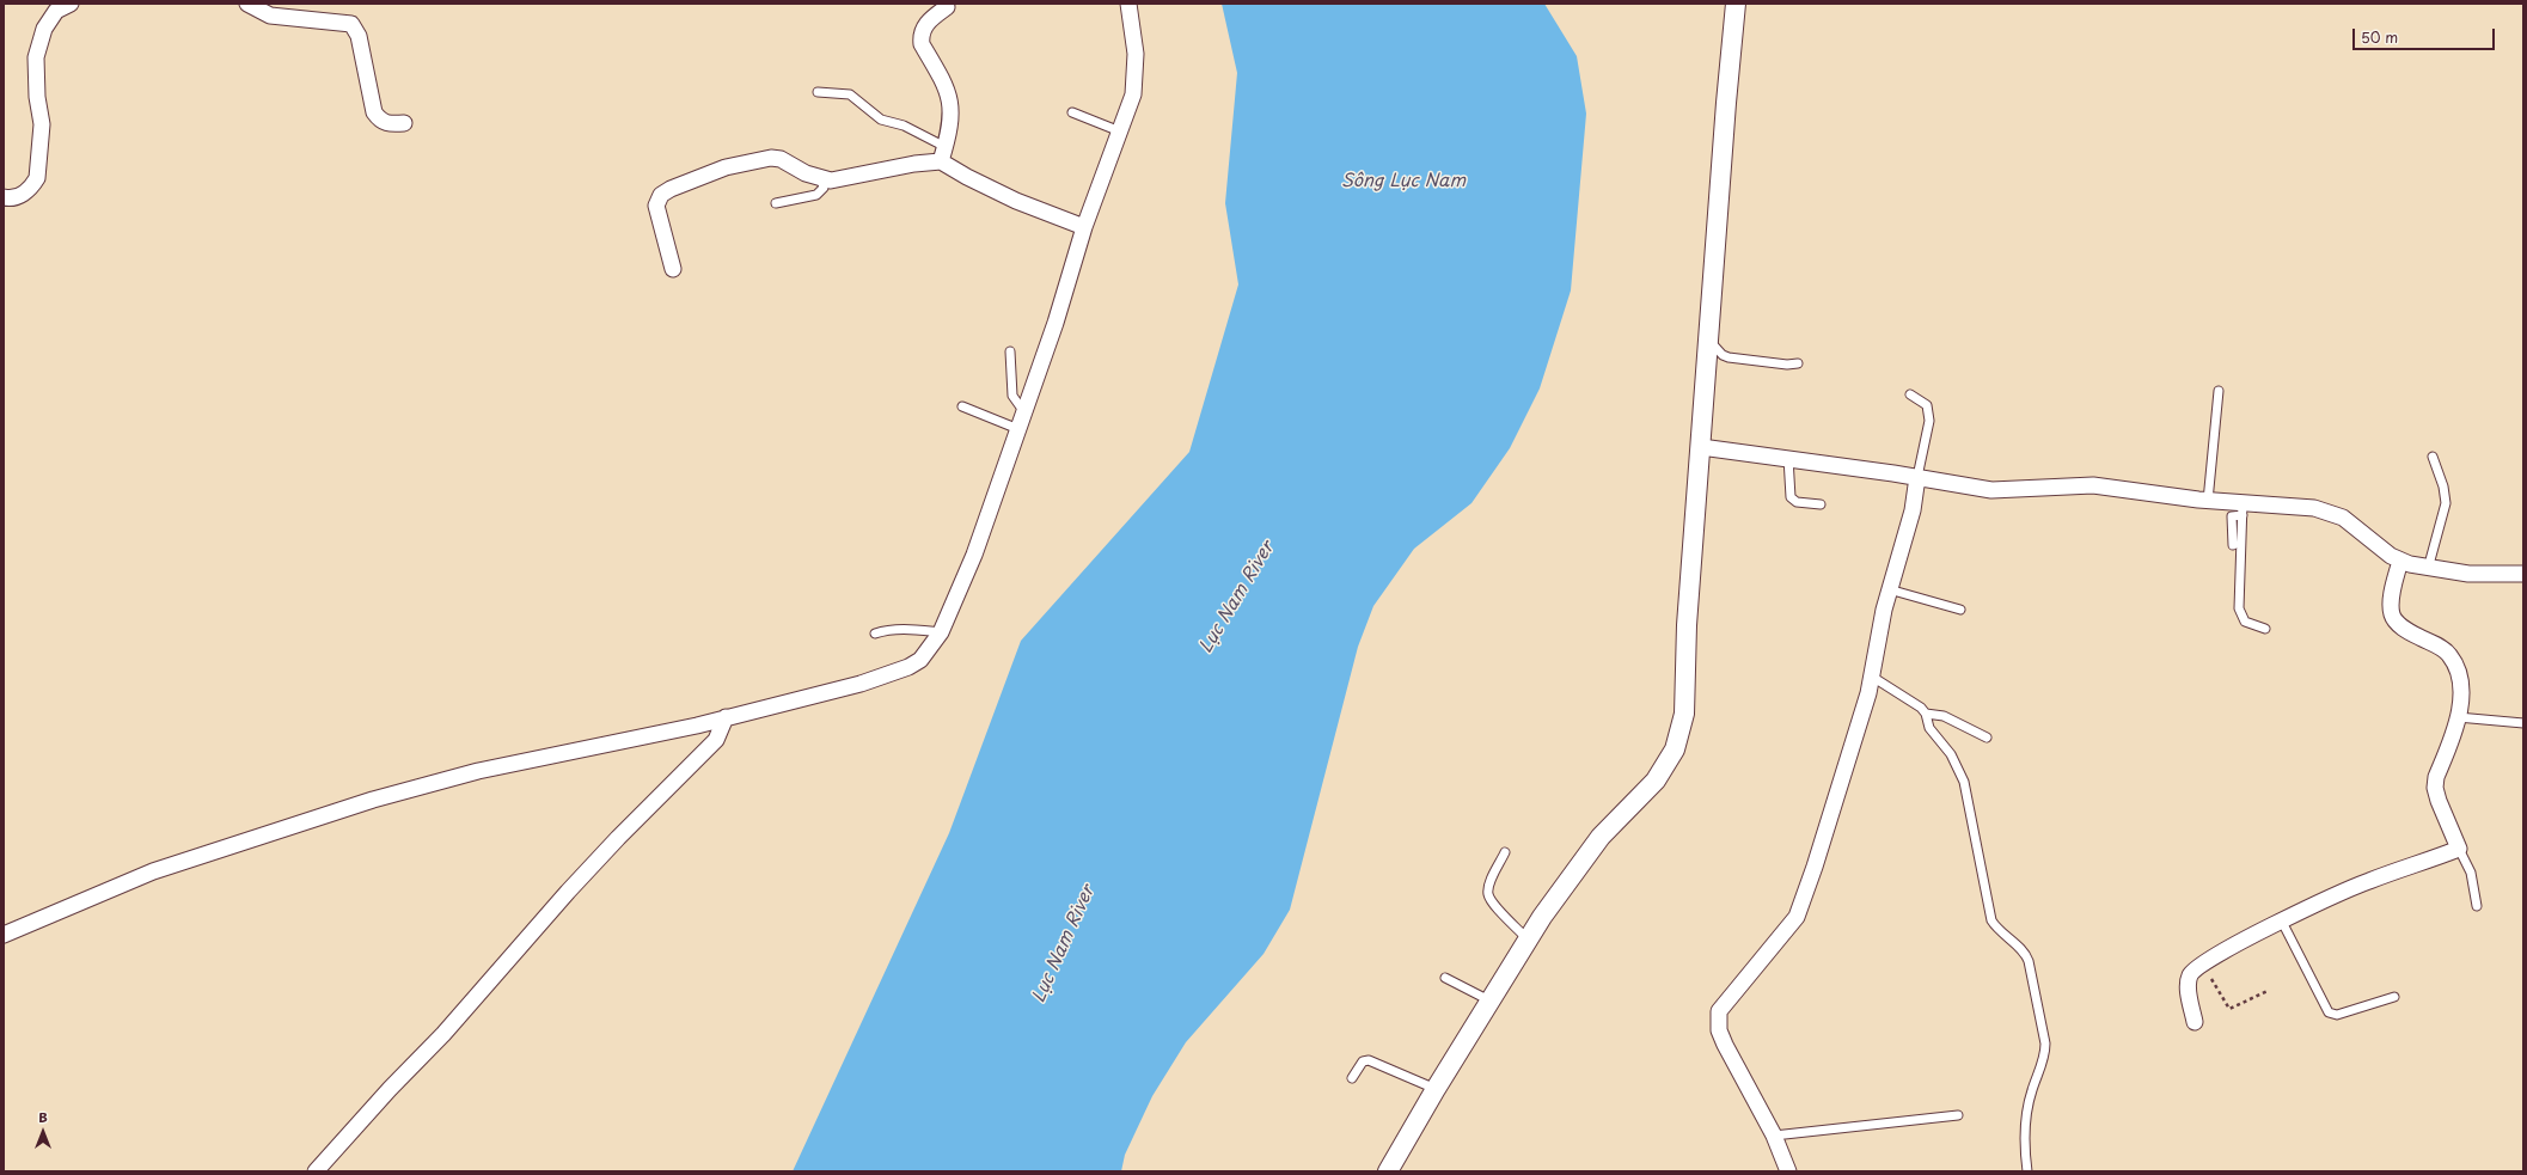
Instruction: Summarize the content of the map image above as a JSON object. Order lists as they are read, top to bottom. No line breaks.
{"water":["Sông Lục Nam","Lục Nam River"],"scale_bar":"50 m","north":"top"}
